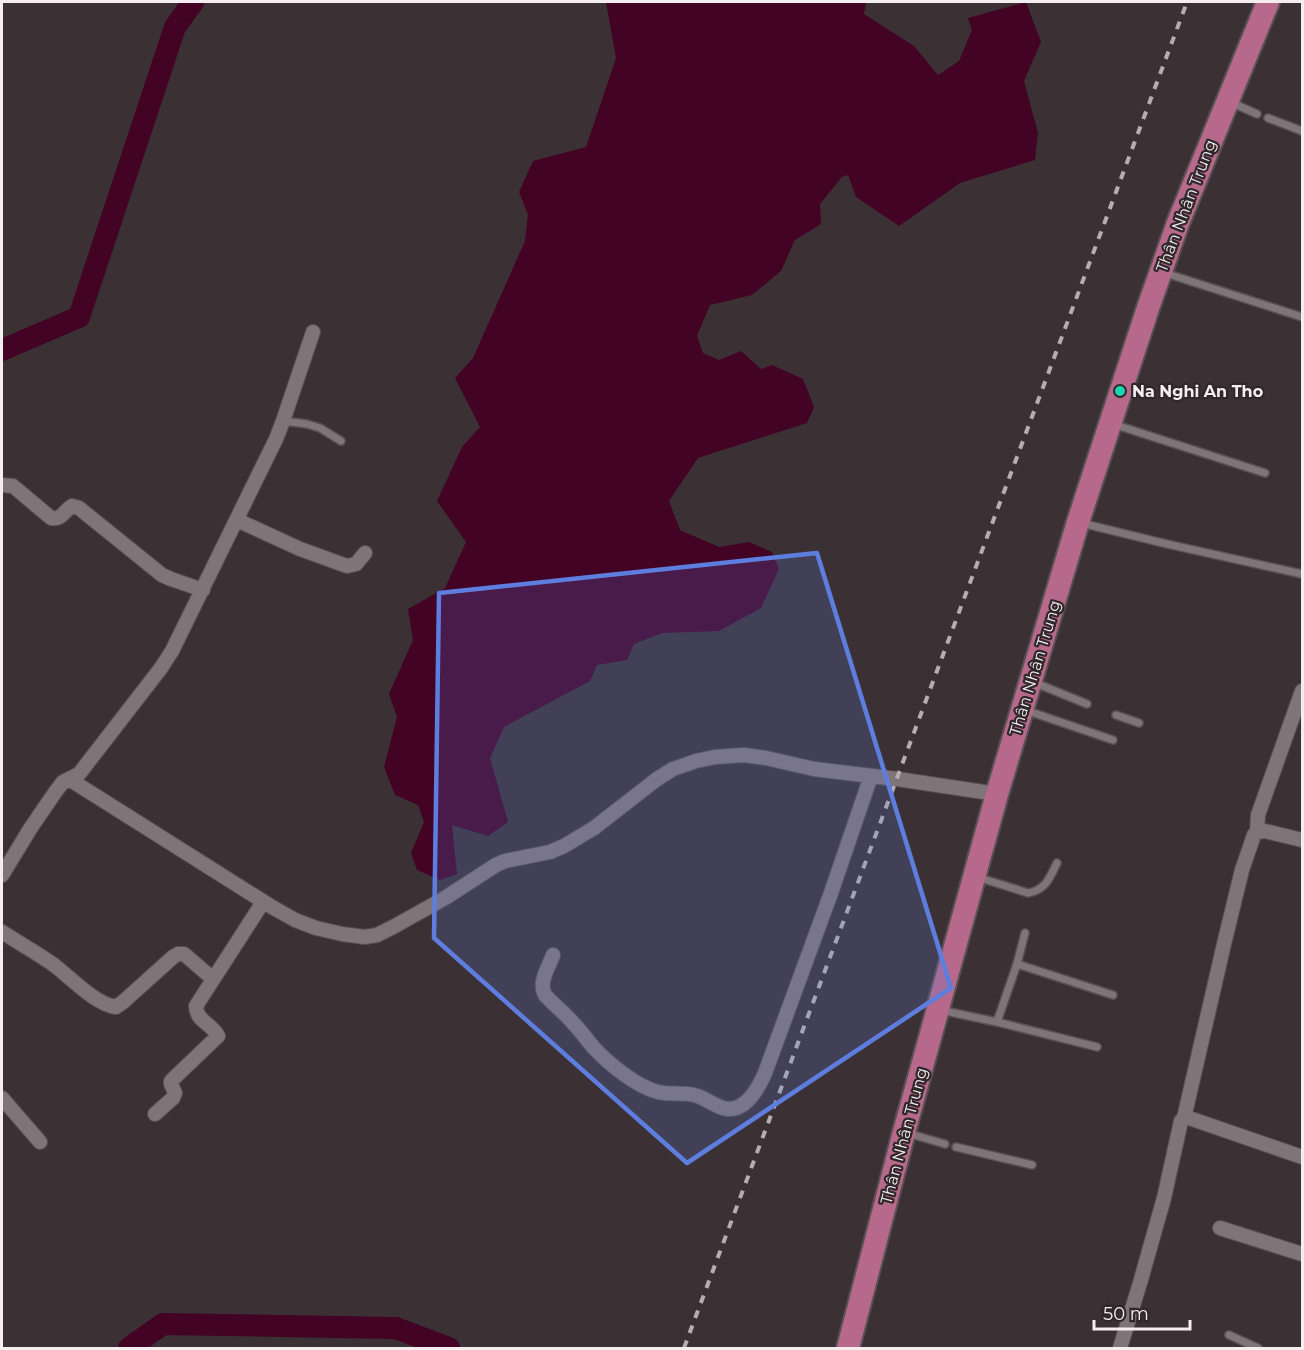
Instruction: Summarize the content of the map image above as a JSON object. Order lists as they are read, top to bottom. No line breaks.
{"streets":{"main road":["Thân Nhân Trung"]},"places":["Na Nghi An Tho"],"scale_bar":"50 m"}
